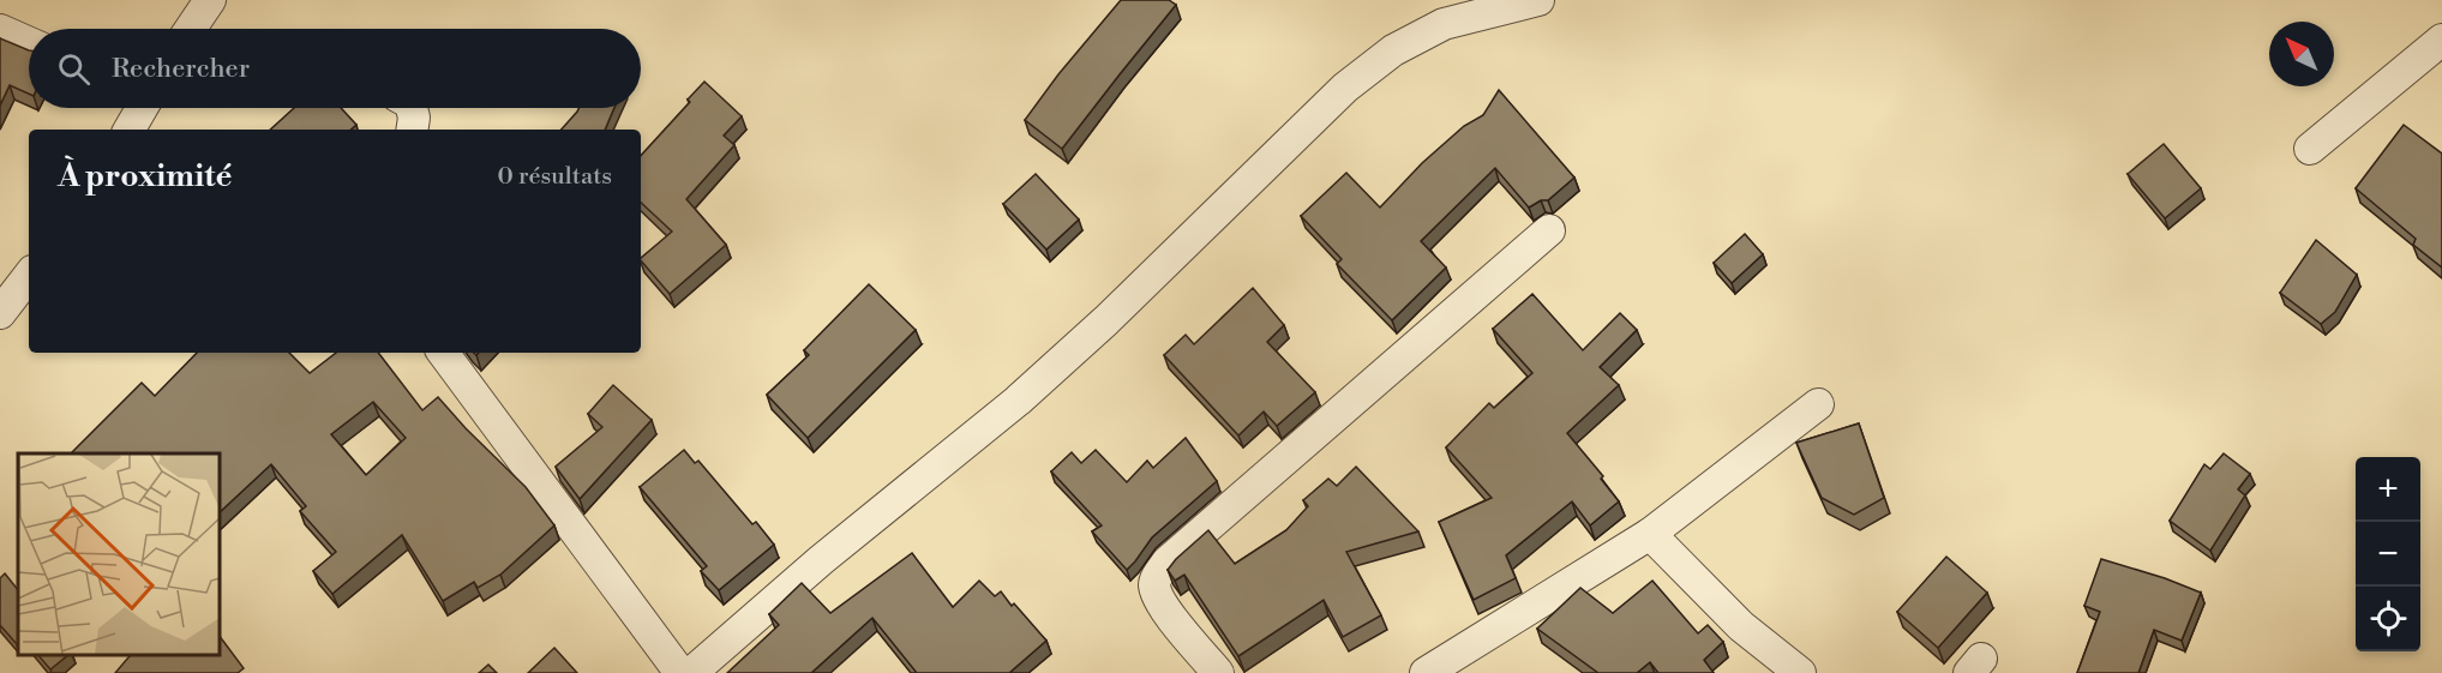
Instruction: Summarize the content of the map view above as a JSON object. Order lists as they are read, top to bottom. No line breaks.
{"north":"top left","page":{"search":"Rechercher","heading":["À proximité","0 résultats"],"map_buttons":["+","−"]}}
